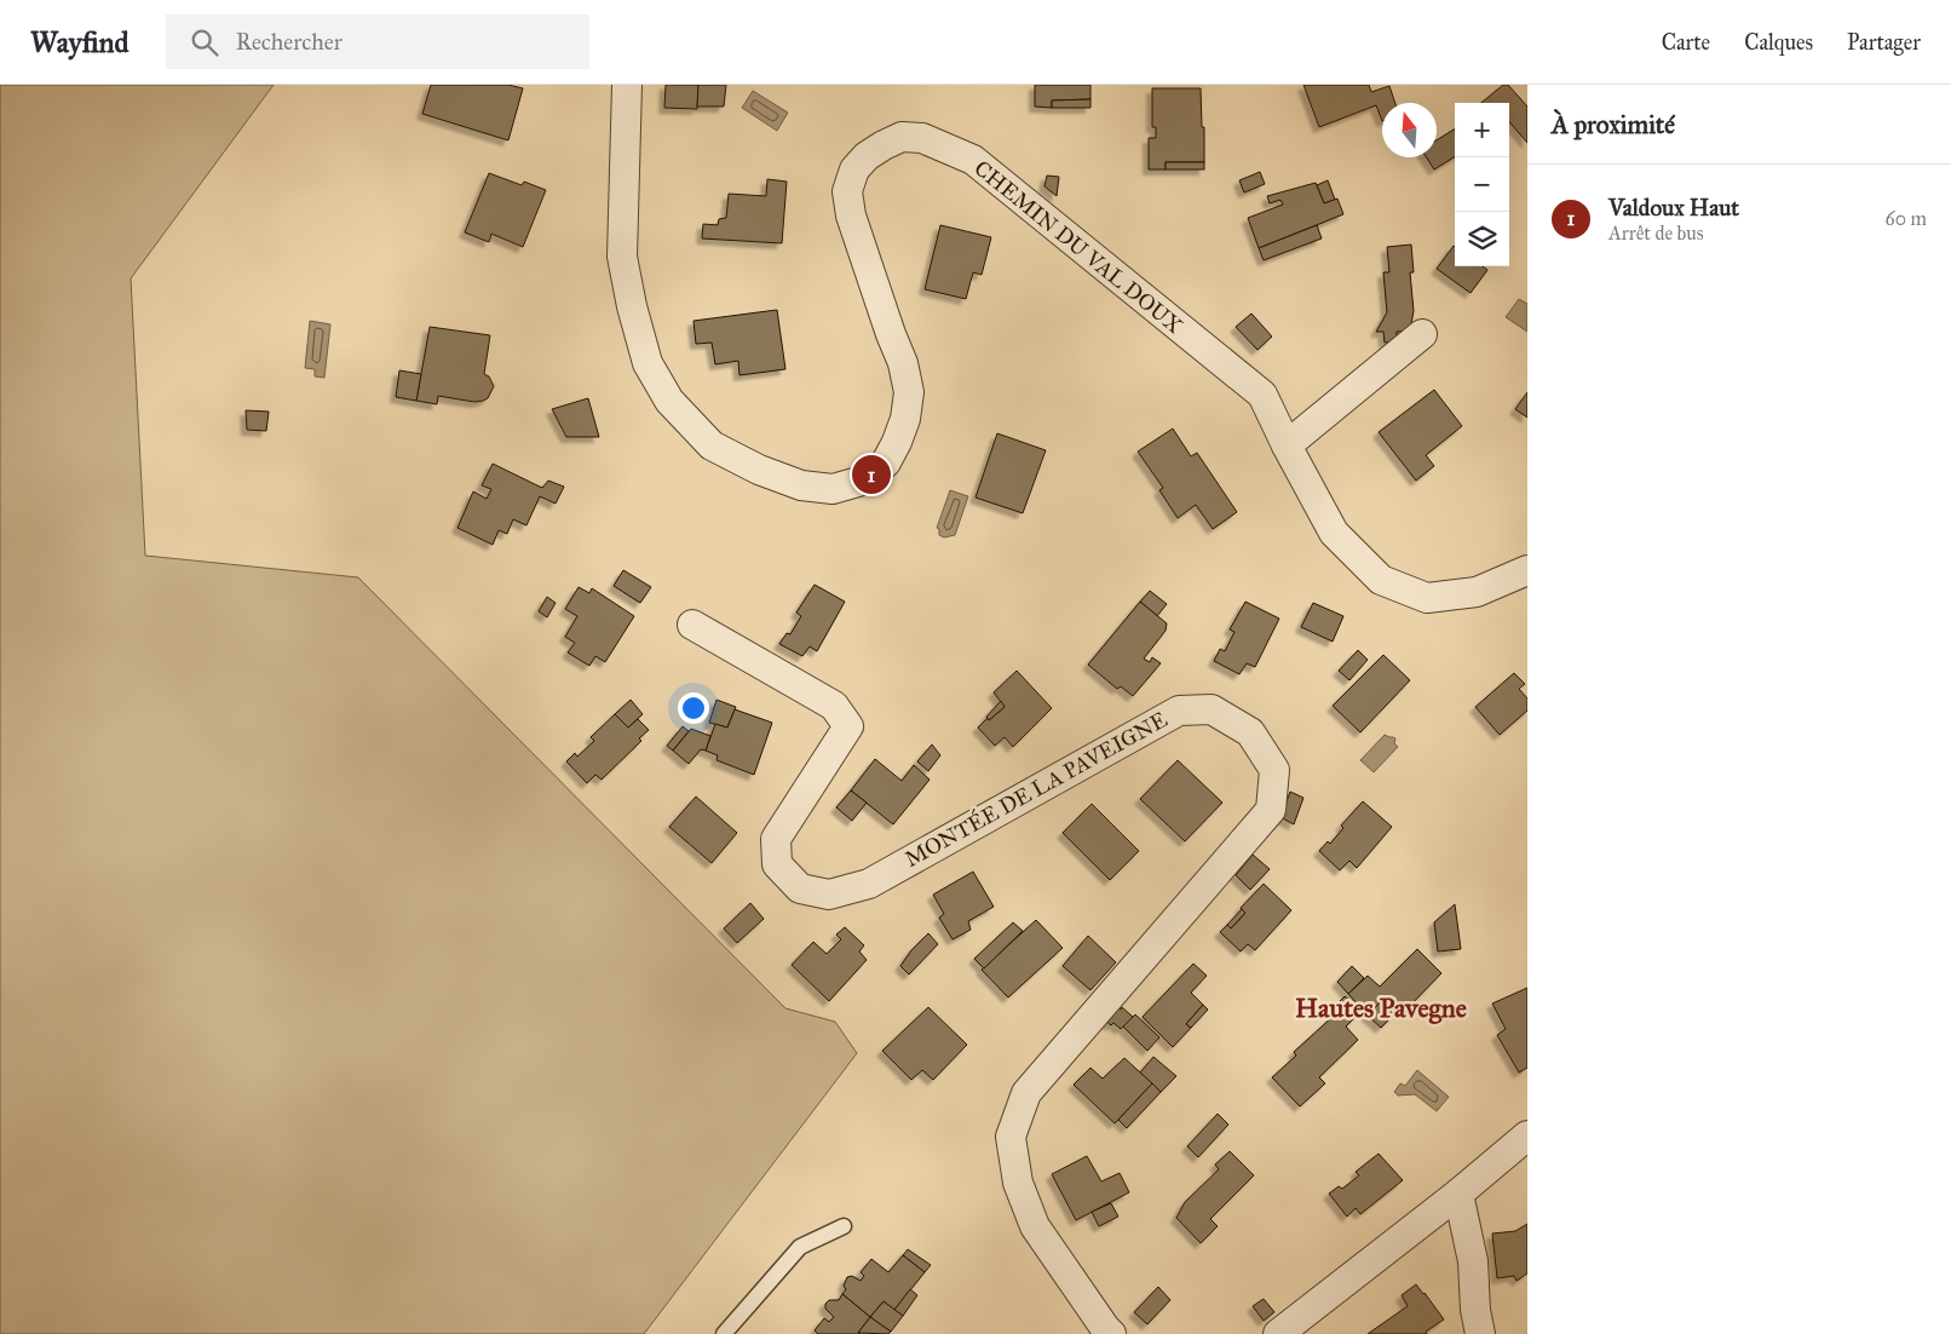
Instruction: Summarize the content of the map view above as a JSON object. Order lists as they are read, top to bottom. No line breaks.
{"streets":{"street":["CHEMIN DU VAL DOUX","MONTÉE DE LA PAVEIGNE"]},"districts":["Hautes Pavegne"],"north":"top","page":{"header":"Wayfind","search":"Rechercher","nav":["Carte","Calques","Partager"],"heading":"À proximité","map_buttons":["+","−"],"list":[{"mark":"1","name":"Valdoux Haut","note":"Arrêt de bus","value":"60 m"}],"pins":"1"}}
